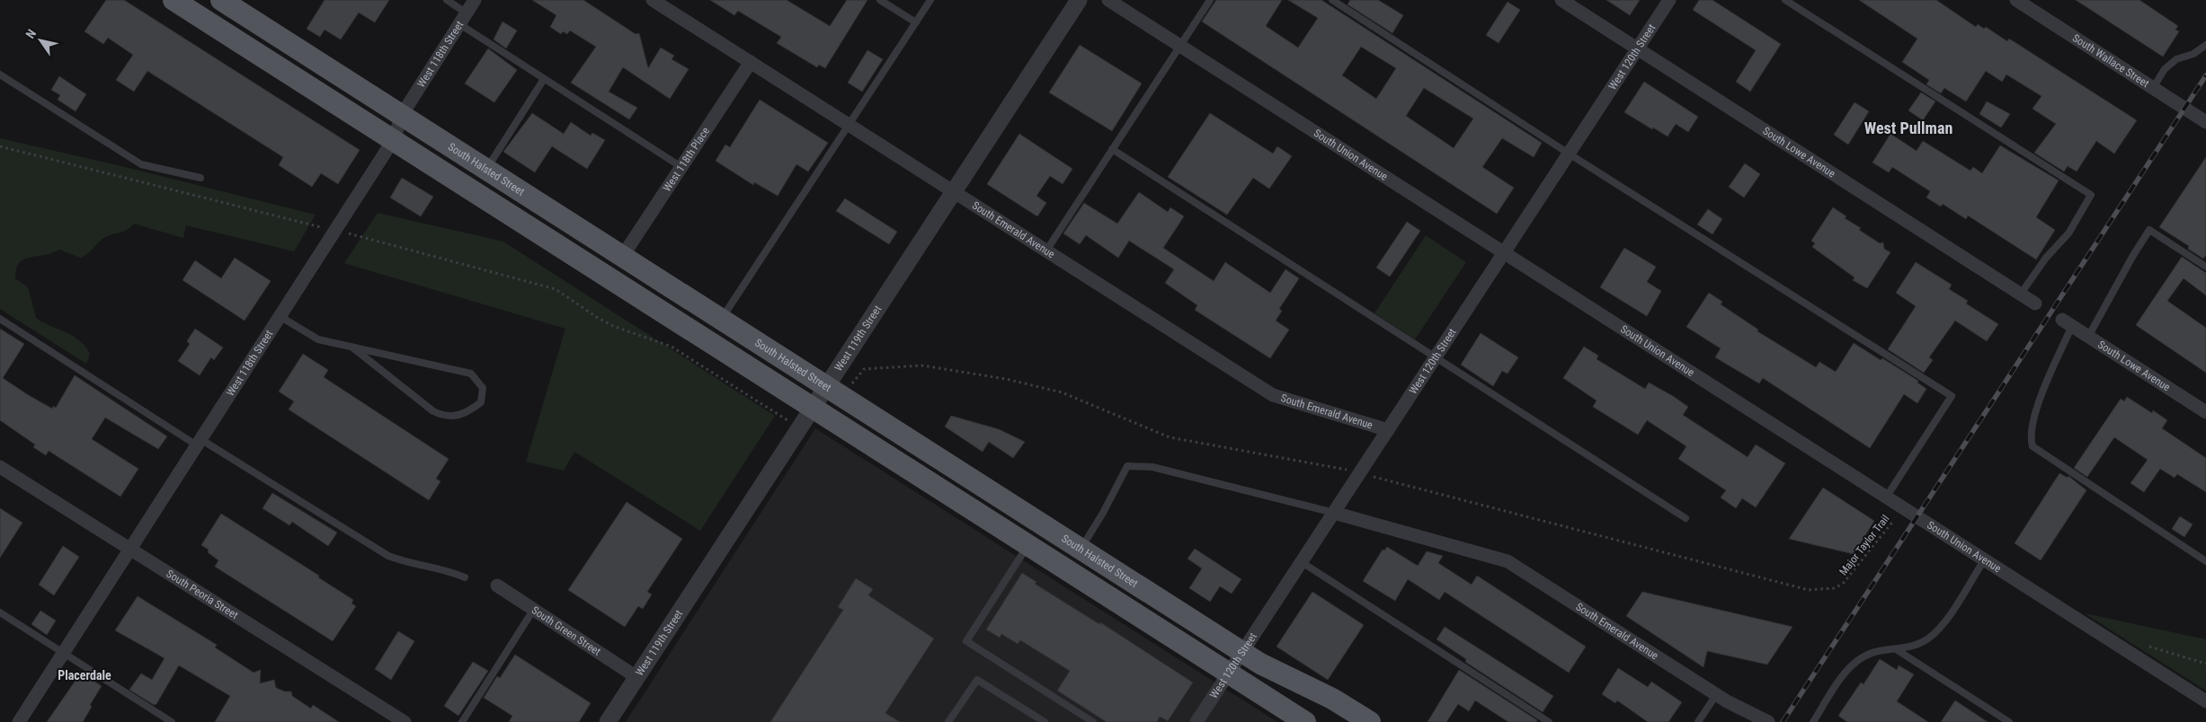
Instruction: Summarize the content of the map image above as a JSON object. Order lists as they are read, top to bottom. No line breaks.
{"streets":{"main road":["South Halsted Street"],"street":["West 118th Street","West 120th Street","South Wallace Street","South Lowe Avenue","South Union Avenue","West 118th Place","South Emerald Avenue","West 119th Street","South Peoria Street","South Green Street"],"path":["Major Taylor Trail"]},"crossings":[["West 118th Street","South Halsted Street"],["West 118th Street","South Peoria Street"],["West 120th Street","South Lowe Avenue"],["West 120th Street","South Union Avenue"],["West 120th Street","South Halsted Street"],["West 120th Street","South Emerald Avenue"],["South Union Avenue","Major Taylor Trail"],["West 118th Place","South Halsted Street"],["West 118th Place","South Emerald Avenue"],["South Halsted Street","West 119th Street"],["South Emerald Avenue","West 119th Street"],["West 119th Street","South Green Street"]],"districts":["West Pullman","Placerdale"],"north":"top left"}
